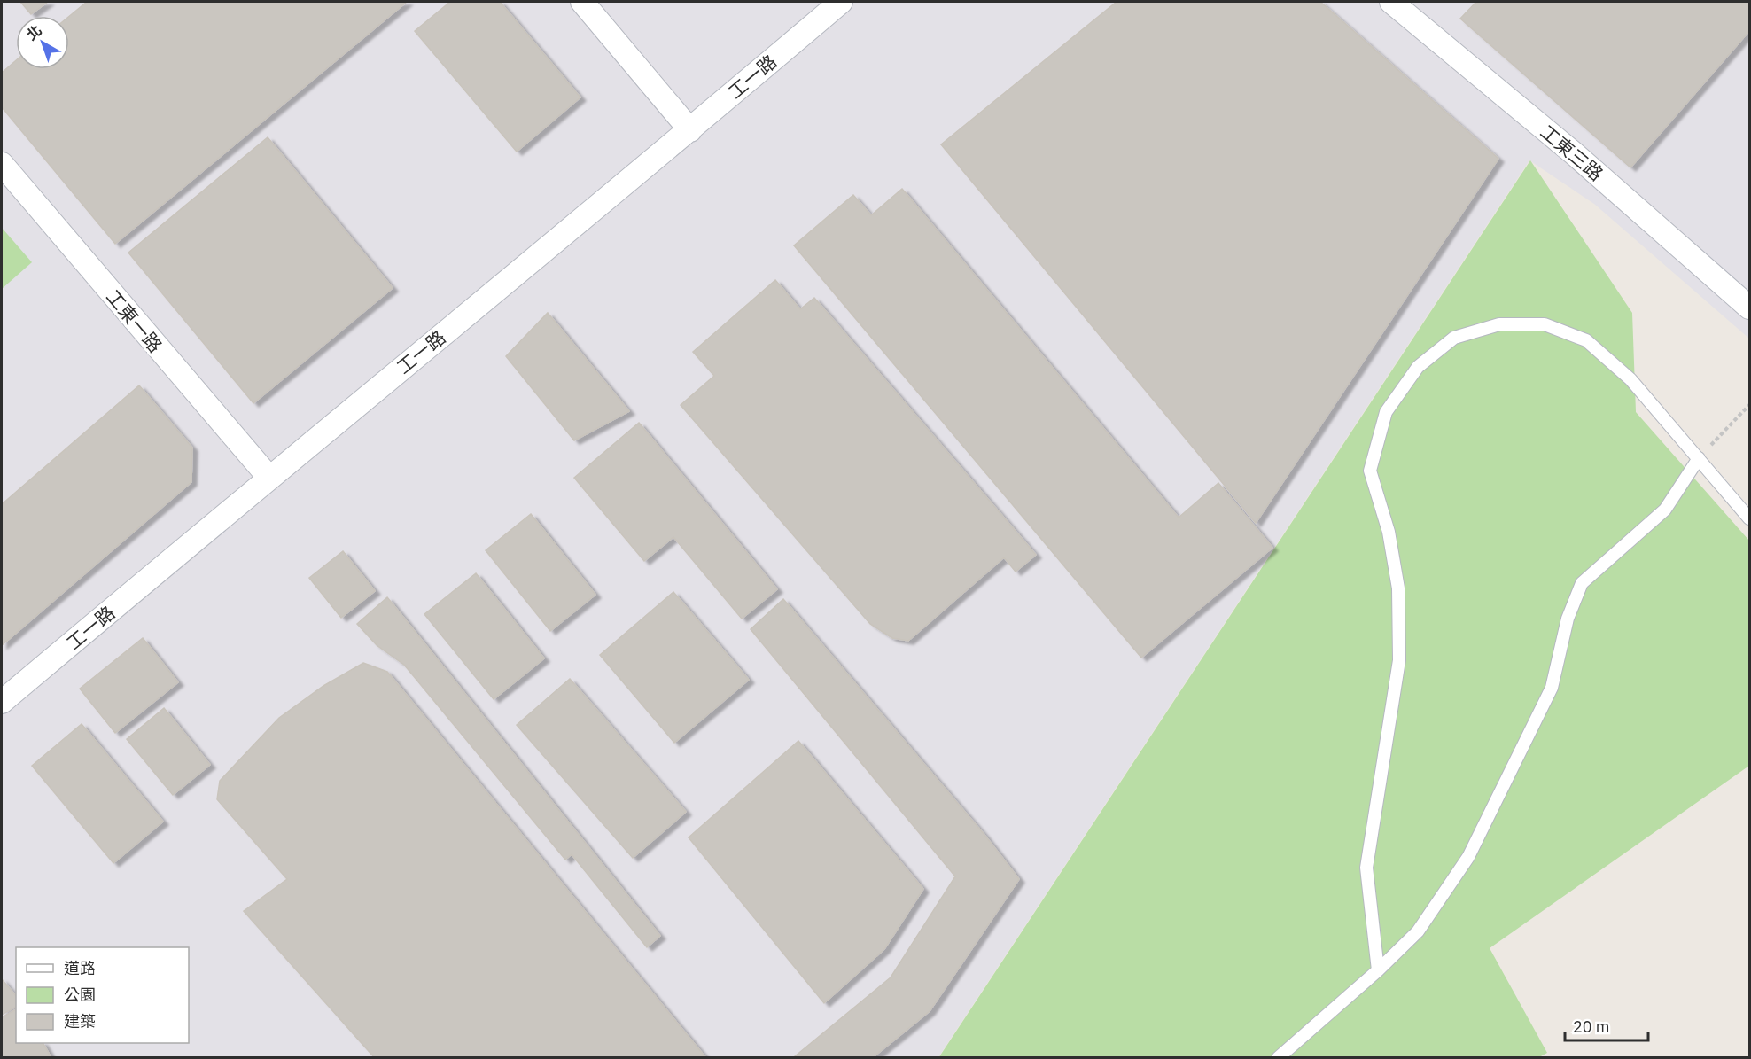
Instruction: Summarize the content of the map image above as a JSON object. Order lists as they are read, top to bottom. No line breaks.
{"streets":{"street":["工一路","工東三路","工東一路"]},"crossings":[["工一路","工東一路"]],"legend":["道路","公園","建築"],"scale_bar":"20 m","north":"top left"}
